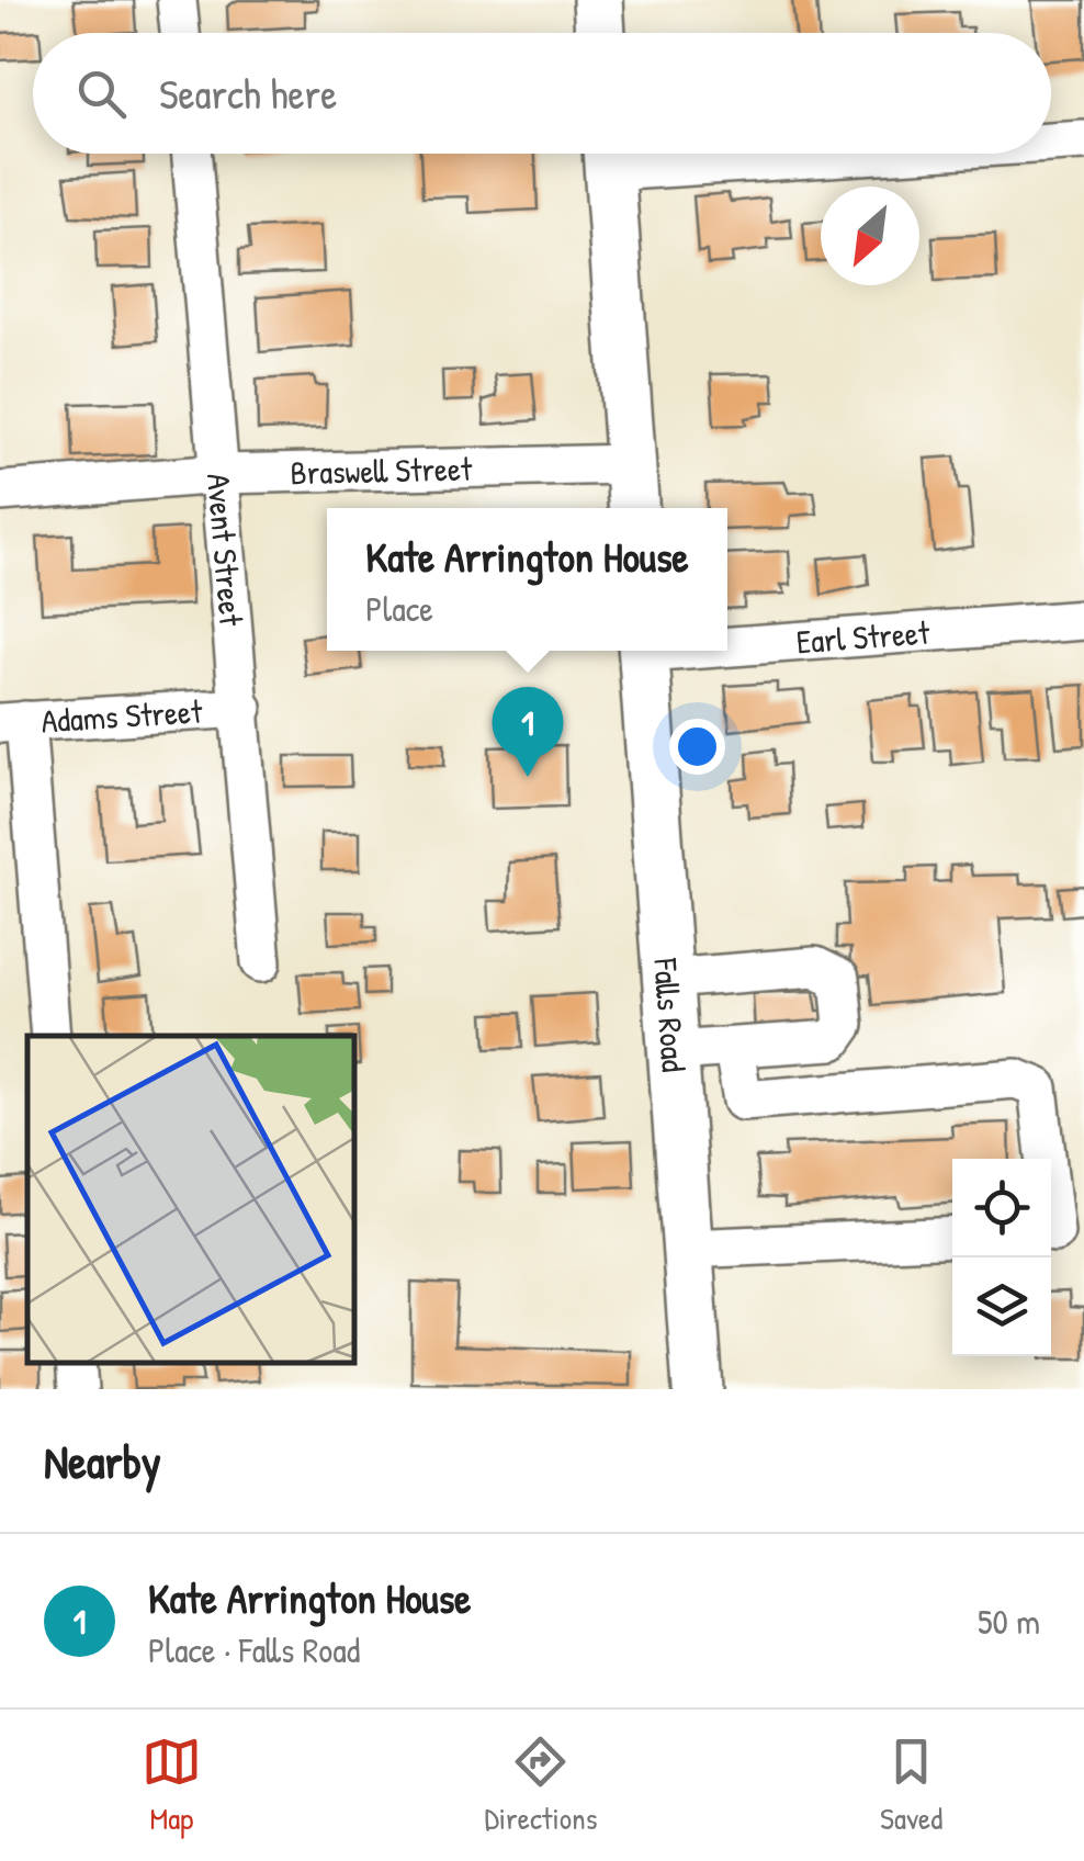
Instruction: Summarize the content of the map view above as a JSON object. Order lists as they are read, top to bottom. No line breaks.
{"streets":{"main road":["Falls Road"],"street":["Braswell Street","Avent Street","Earl Street","Adams Street"]},"crossings":[["Braswell Street","Avent Street"],["Avent Street","Adams Street"]],"north":"bottom left","page":{"search":"Search here","popup":["Kate Arrington House","Place"],"pins":"1","heading":"Nearby","list":[{"mark":"1","name":"Kate Arrington House","note":"Place · Falls Road","value":"50 m"}],"nav":["Map","Directions","Saved"]}}
